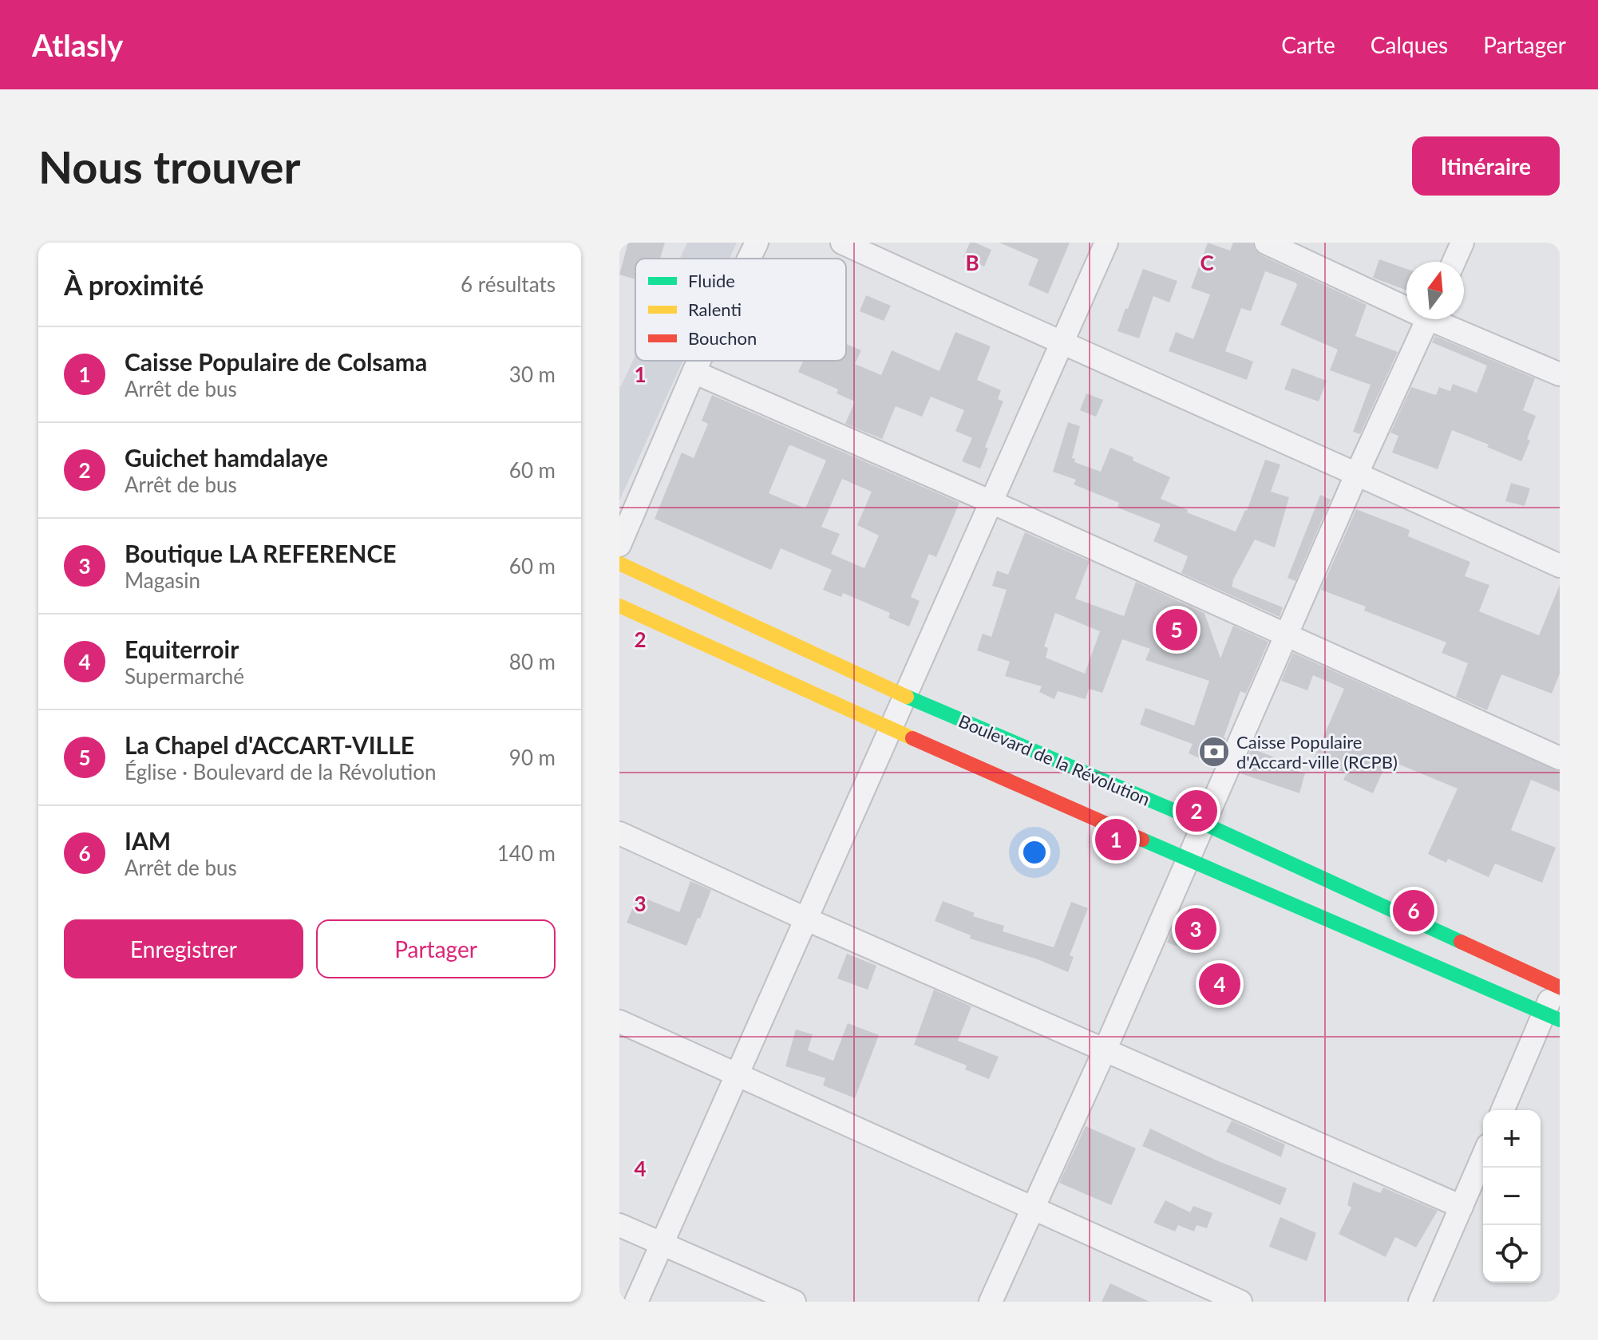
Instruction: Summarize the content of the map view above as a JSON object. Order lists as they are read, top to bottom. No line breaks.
{"streets":{"main road":["Boulevard de la Révolution"]},"places":{"bank":["Caisse Populaire d'Accard-ville (RCPB)"]},"legend":["Fluide","Ralenti","Bouchon"],"north":"top","page":{"header":"Atlasly","nav":["Carte","Calques","Partager"],"buttons":["Itinéraire",["Enregistrer","Partager"]],"title":"Nous trouver","heading":["À proximité","6 résultats"],"list":[{"mark":"1","name":"Caisse Populaire de Colsama","note":"Arrêt de bus","value":"30 m"},{"mark":"2","name":"Guichet hamdalaye","note":"Arrêt de bus","value":"60 m"},{"mark":"3","name":"Boutique LA REFERENCE","note":"Magasin","value":"60 m"},{"mark":"4","name":"Equiterroir","note":"Supermarché","value":"80 m"},{"mark":"5","name":"La Chapel d'ACCART-VILLE","note":"Église · Boulevard de la Révolution","value":"90 m"},{"mark":"6","name":"IAM","note":"Arrêt de bus","value":"140 m"}],"pins":["5","2","1","6","3","4"],"map_buttons":["+","−"]},"grid":{"columns":["B","C"],"rows":["1","2","3","4"]}}
